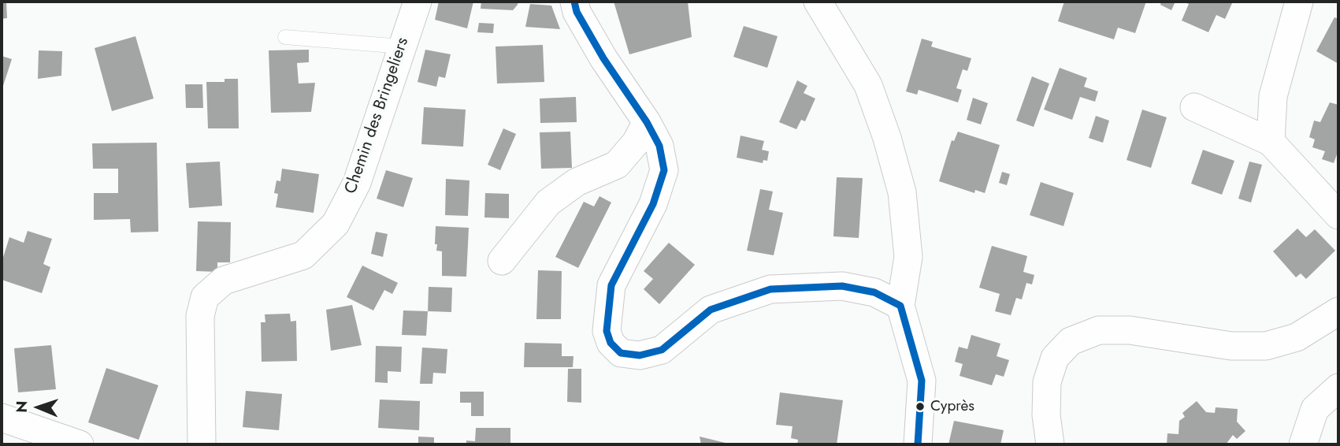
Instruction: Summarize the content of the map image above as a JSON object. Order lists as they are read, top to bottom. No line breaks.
{"streets":{"street":["Chemin des Bringeliers"]},"places":["Cyprès"],"north":"left"}
